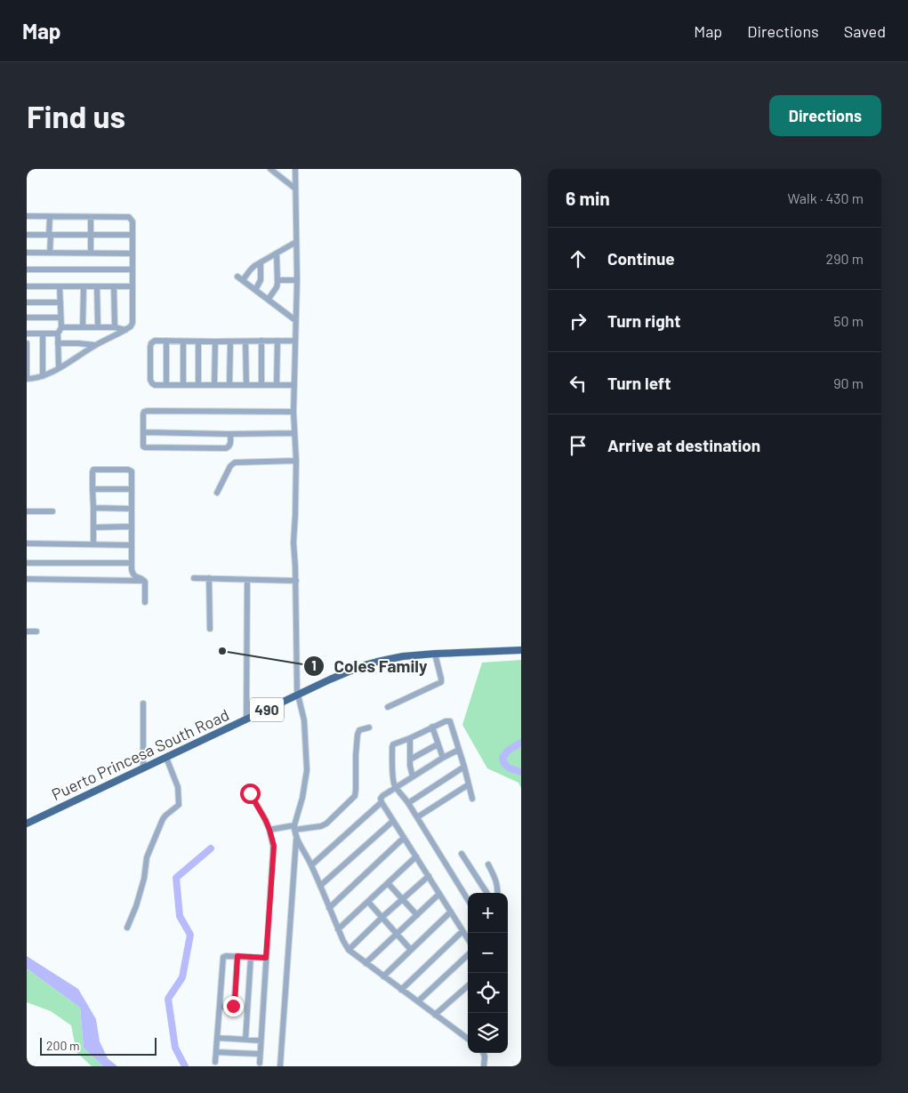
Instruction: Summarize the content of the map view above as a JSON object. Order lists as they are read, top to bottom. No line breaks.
{"streets":{"main road":["490","Puerto Princesa South Road"]},"places":["Coles Family"],"scale_bar":"200 m","page":{"header":"Map","nav":["Map","Directions","Saved"],"buttons":"Directions","title":"Find us","heading":["6 min","Walk · 430 m"],"list":[["Continue","290 m"],["Turn right","50 m"],["Turn left","90 m"],"Arrive at destination"],"map_buttons":["+","−"],"scale":"200 m"}}
